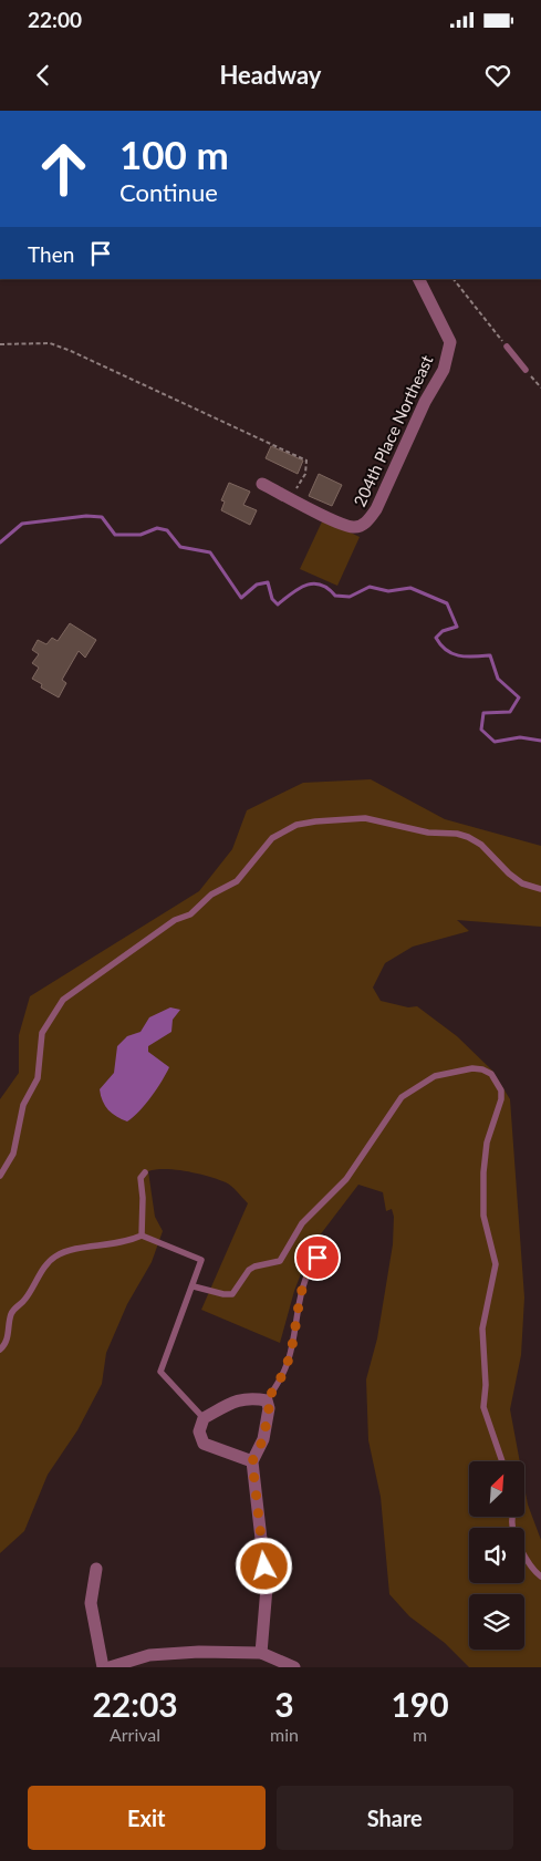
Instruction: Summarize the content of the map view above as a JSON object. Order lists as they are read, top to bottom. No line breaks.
{"streets":{"street":["204th Place Northeast"]},"north":"top right","page":{"status":"22:00","header":"Headway","turn":["100 m","Continue"],"then":"Then","eta":["22:03","Arrival","3","min","190","m"],"buttons":["Exit","Share"]}}
